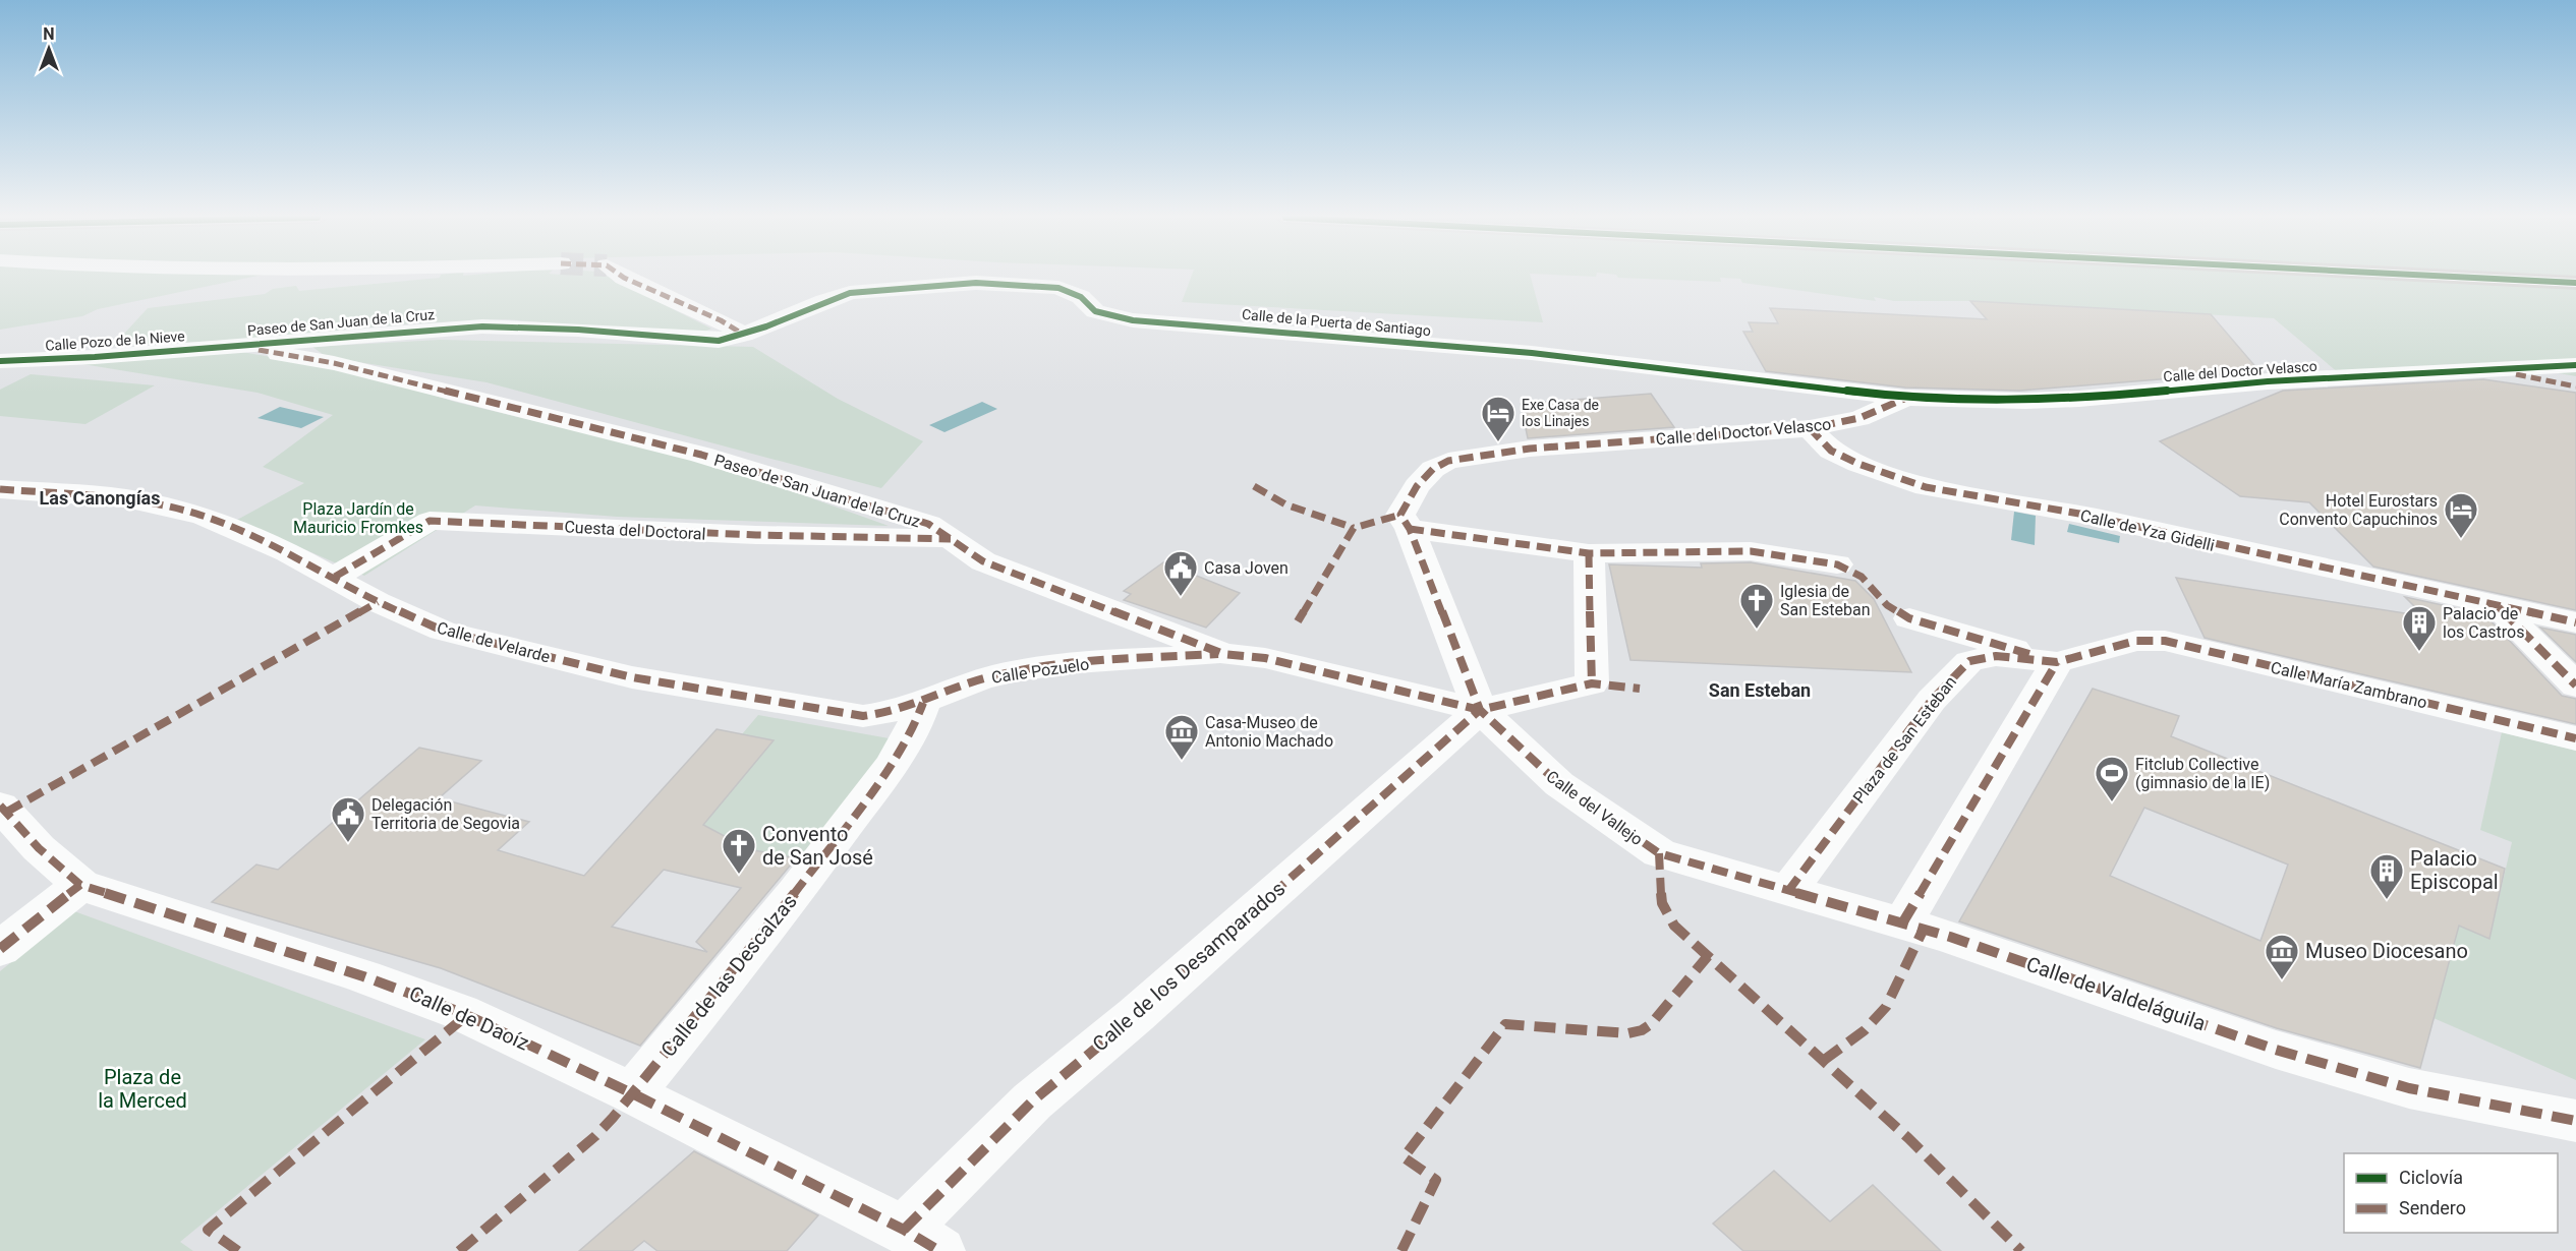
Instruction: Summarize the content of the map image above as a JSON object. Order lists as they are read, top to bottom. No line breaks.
{"streets":{"street":["Paseo de San Juan de la Cruz","Calle de la Puerta de Santiago","Calle Pozo de la Nieve","Calle del Doctor Velasco","Cuesta del Doctoral","Calle de Yza Gidelli","Calle de Velarde","Calle Pozuelo","Calle María Zambrano","Plaza de San Esteban","Calle del Vallejo","Calle de los Desamparados","Calle de las Descalzas","Calle de Valdeláguila","Calle de Daoíz"]},"crossings":[["Paseo de San Juan de la Cruz","Calle de la Puerta de Santiago"],["Paseo de San Juan de la Cruz","Calle Pozo de la Nieve"],["Paseo de San Juan de la Cruz","Cuesta del Doctoral"],["Paseo de San Juan de la Cruz","Calle Pozuelo"],["Paseo de San Juan de la Cruz","Calle del Vallejo"],["Calle de la Puerta de Santiago","Calle del Doctor Velasco"],["Calle del Doctor Velasco","Calle de Yza Gidelli"],["Calle del Doctor Velasco","Calle del Vallejo"],["Calle del Doctor Velasco","Calle de los Desamparados"],["Cuesta del Doctoral","Calle de Velarde"],["Calle de Velarde","Calle Pozuelo"],["Calle Pozuelo","Calle de las Descalzas"],["Calle María Zambrano","Plaza de San Esteban"],["Plaza de San Esteban","Calle de Valdeláguila"],["Calle del Vallejo","Calle de los Desamparados"],["Calle del Vallejo","Calle de Valdeláguila"],["Calle de los Desamparados","Calle de Daoíz"],["Calle de las Descalzas","Calle de Daoíz"]],"districts":["Las Canongías","San Esteban"],"parks":["Plaza Jardín de Mauricio Fromkes","Plaza de la Merced"],"places":{"hotel":["Exe Casa de los Linajes","Hotel Eurostars Convento Capuchinos"],"public building":["Casa Joven","Delegación Territoria de Segovia"],"church":["Iglesia de San Esteban","Convento de San José"],"building":["Palacio de los Castros","Palacio Episcopal"],"museum":["Casa-Museo de Antonio Machado","Museo Diocesano"],"sports":["Fitclub Collective (gimnasio de la IE)"]},"legend":["Ciclovía","Sendero"],"north":"top"}
